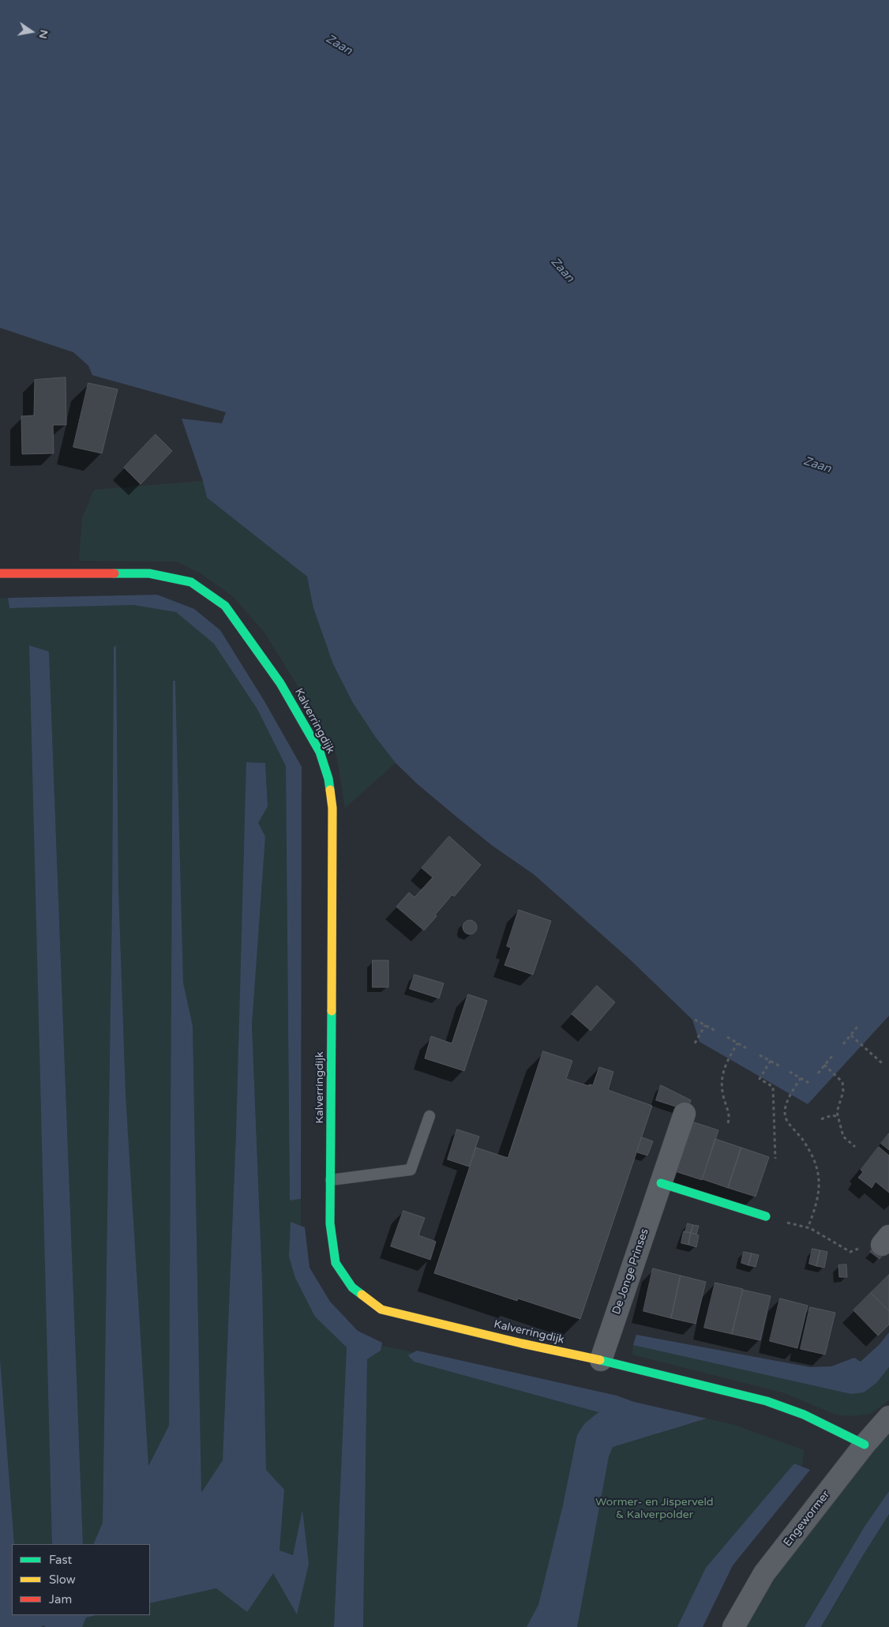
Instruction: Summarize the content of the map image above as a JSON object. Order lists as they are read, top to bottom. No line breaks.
{"streets":{"street":["Kalverringdijk","De Jonge Prinses","Engewormer"]},"crossings":[["Kalverringdijk","De Jonge Prinses"],["Kalverringdijk","Engewormer"]],"water":["Zaan"],"parks":["Wormer- en Jisperveld & Kalverpolder"],"legend":["Fast","Slow","Jam"],"north":"right"}
